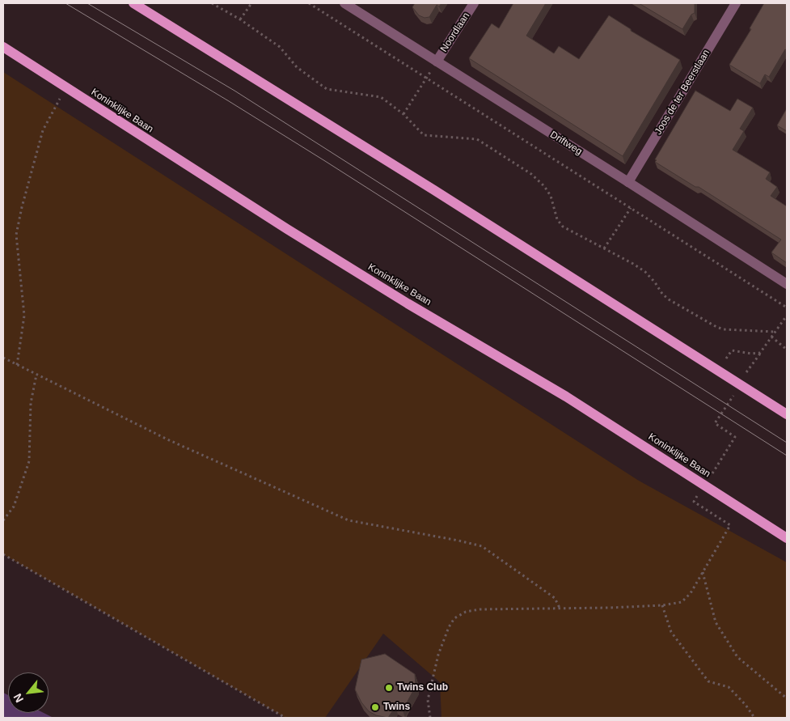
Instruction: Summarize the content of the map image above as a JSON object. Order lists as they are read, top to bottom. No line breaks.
{"streets":{"main road":["Koninklijke Baan"],"street":["Noordlaan","Joos de ter Beerstlaan","Driftweg"]},"crossings":[["Noordlaan","Driftweg"],["Joos de ter Beerstlaan","Driftweg"]],"places":["Twins Club","Twins"],"north":"bottom left"}
